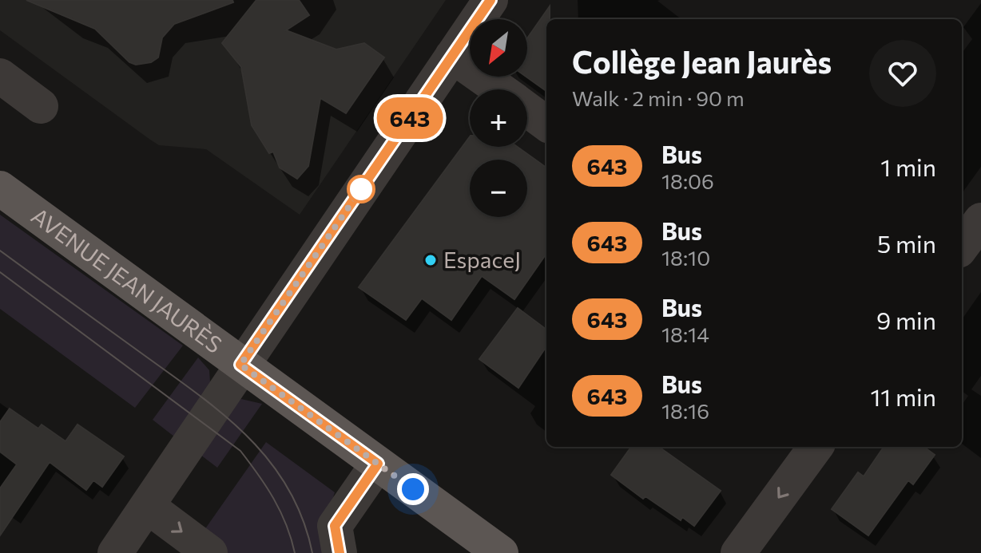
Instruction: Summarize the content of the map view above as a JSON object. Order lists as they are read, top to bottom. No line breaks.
{"streets":{"main road":["AVENUE JEAN JAURÈS"]},"places":["EspaceJ"],"lines":["bus line 643"],"north":"bottom left","page":{"on_map":"643","map_buttons":["+","−"],"heading":["Collège Jean Jaurès","Walk · 2 min · 90 m"],"list":[{"mark":"643","name":"Bus","note":"18:06","value":"1 min"},{"mark":"643","name":"Bus","note":"18:10","value":"5 min"},{"mark":"643","name":"Bus","note":"18:14","value":"9 min"},{"mark":"643","name":"Bus","note":"18:16","value":"11 min"}]}}
